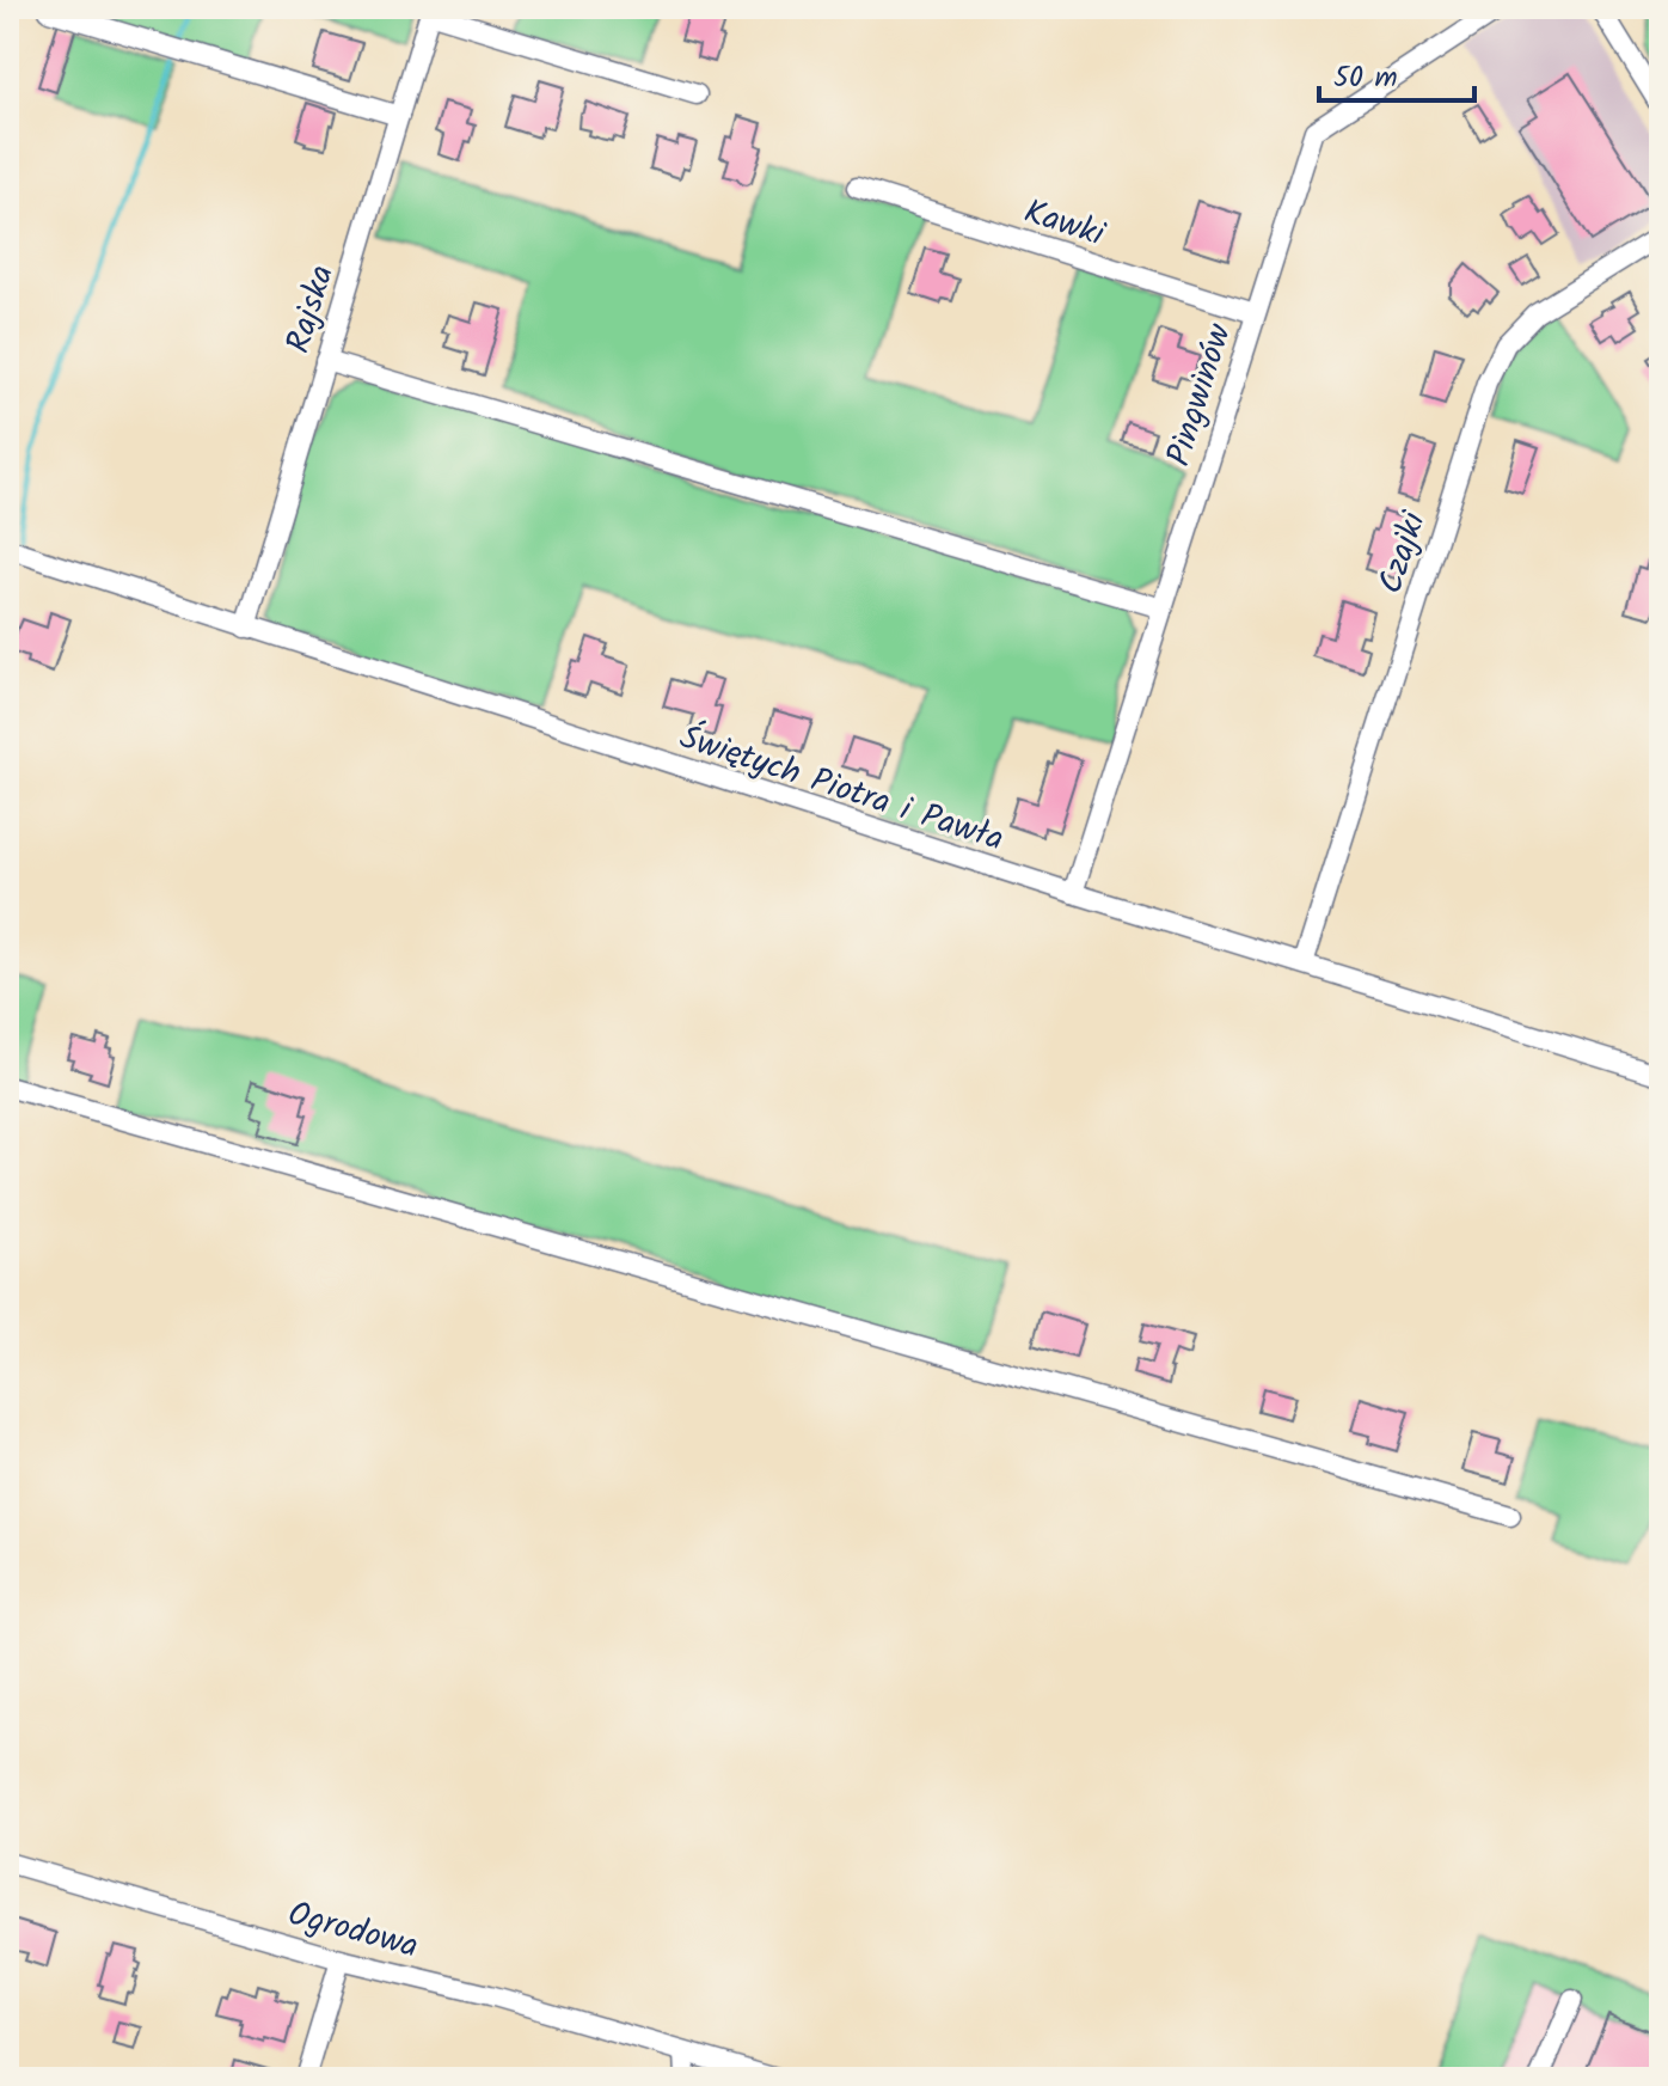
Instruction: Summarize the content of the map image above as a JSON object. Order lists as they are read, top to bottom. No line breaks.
{"streets":{"street":["Kawki","Rajska","Pingwinów","Czajki","Świętych Piotra i Pawła","Ogrodowa"]},"crossings":[["Kawki","Pingwinów"],["Rajska","Świętych Piotra i Pawła"],["Pingwinów","Świętych Piotra i Pawła"],["Czajki","Świętych Piotra i Pawła"]],"scale_bar":"50 m"}
